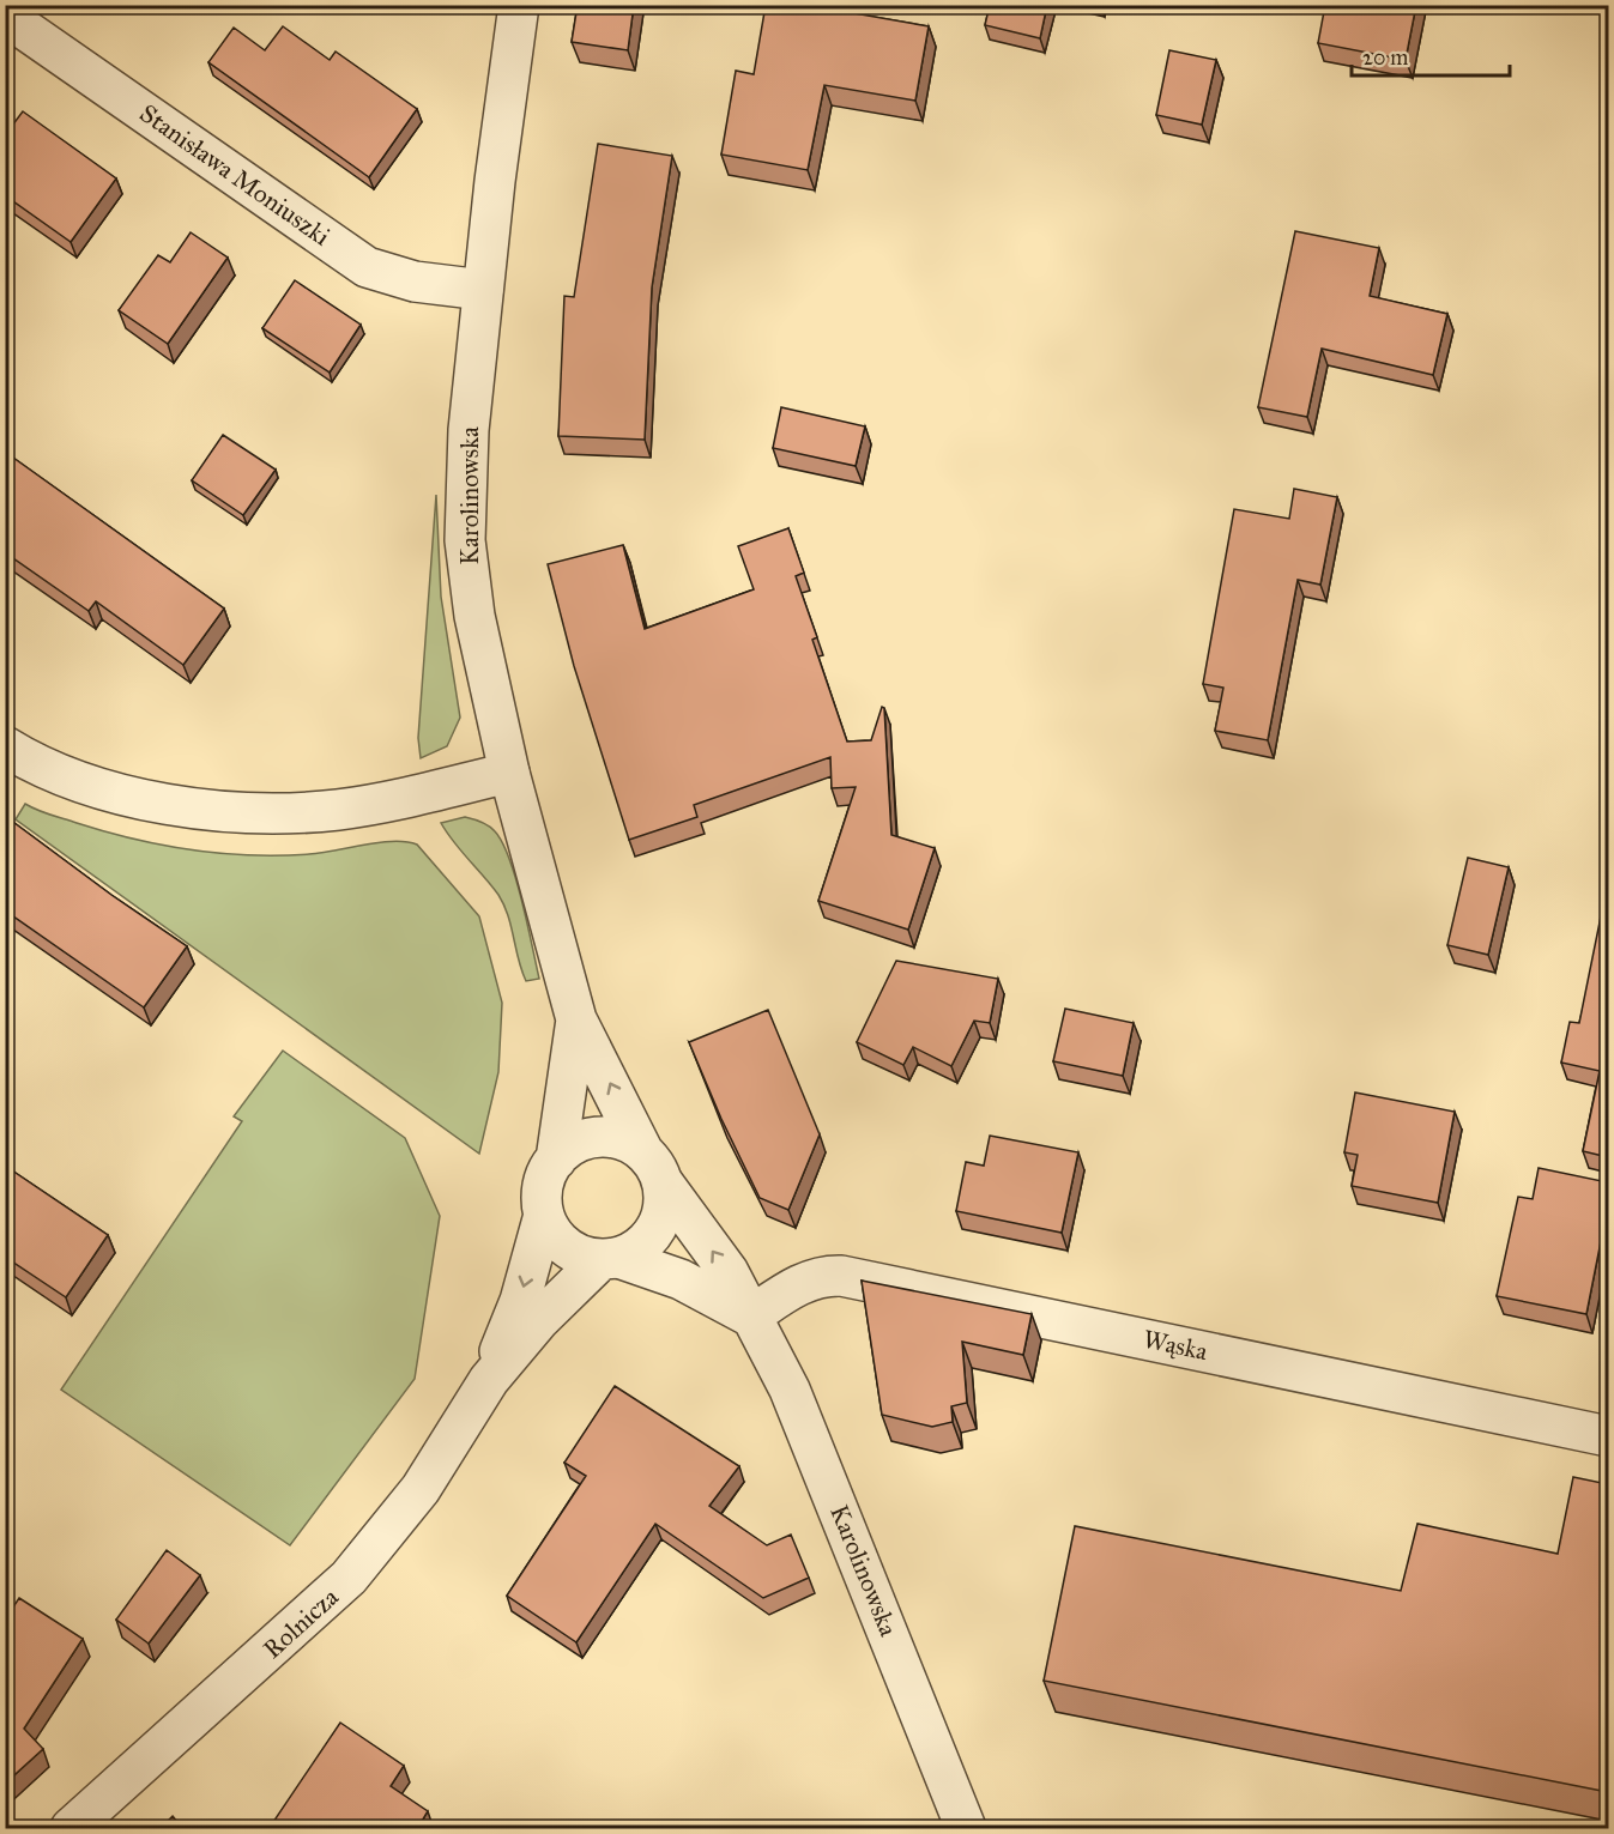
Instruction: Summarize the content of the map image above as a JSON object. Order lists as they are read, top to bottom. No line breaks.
{"streets":{"street":["Stanisława Moniuszki","Karolinowska","Wąska","Rolnicza"]},"crossings":[["Stanisława Moniuszki","Karolinowska"],["Karolinowska","Wąska"],["Karolinowska","Rolnicza"]],"scale_bar":"20 m"}
